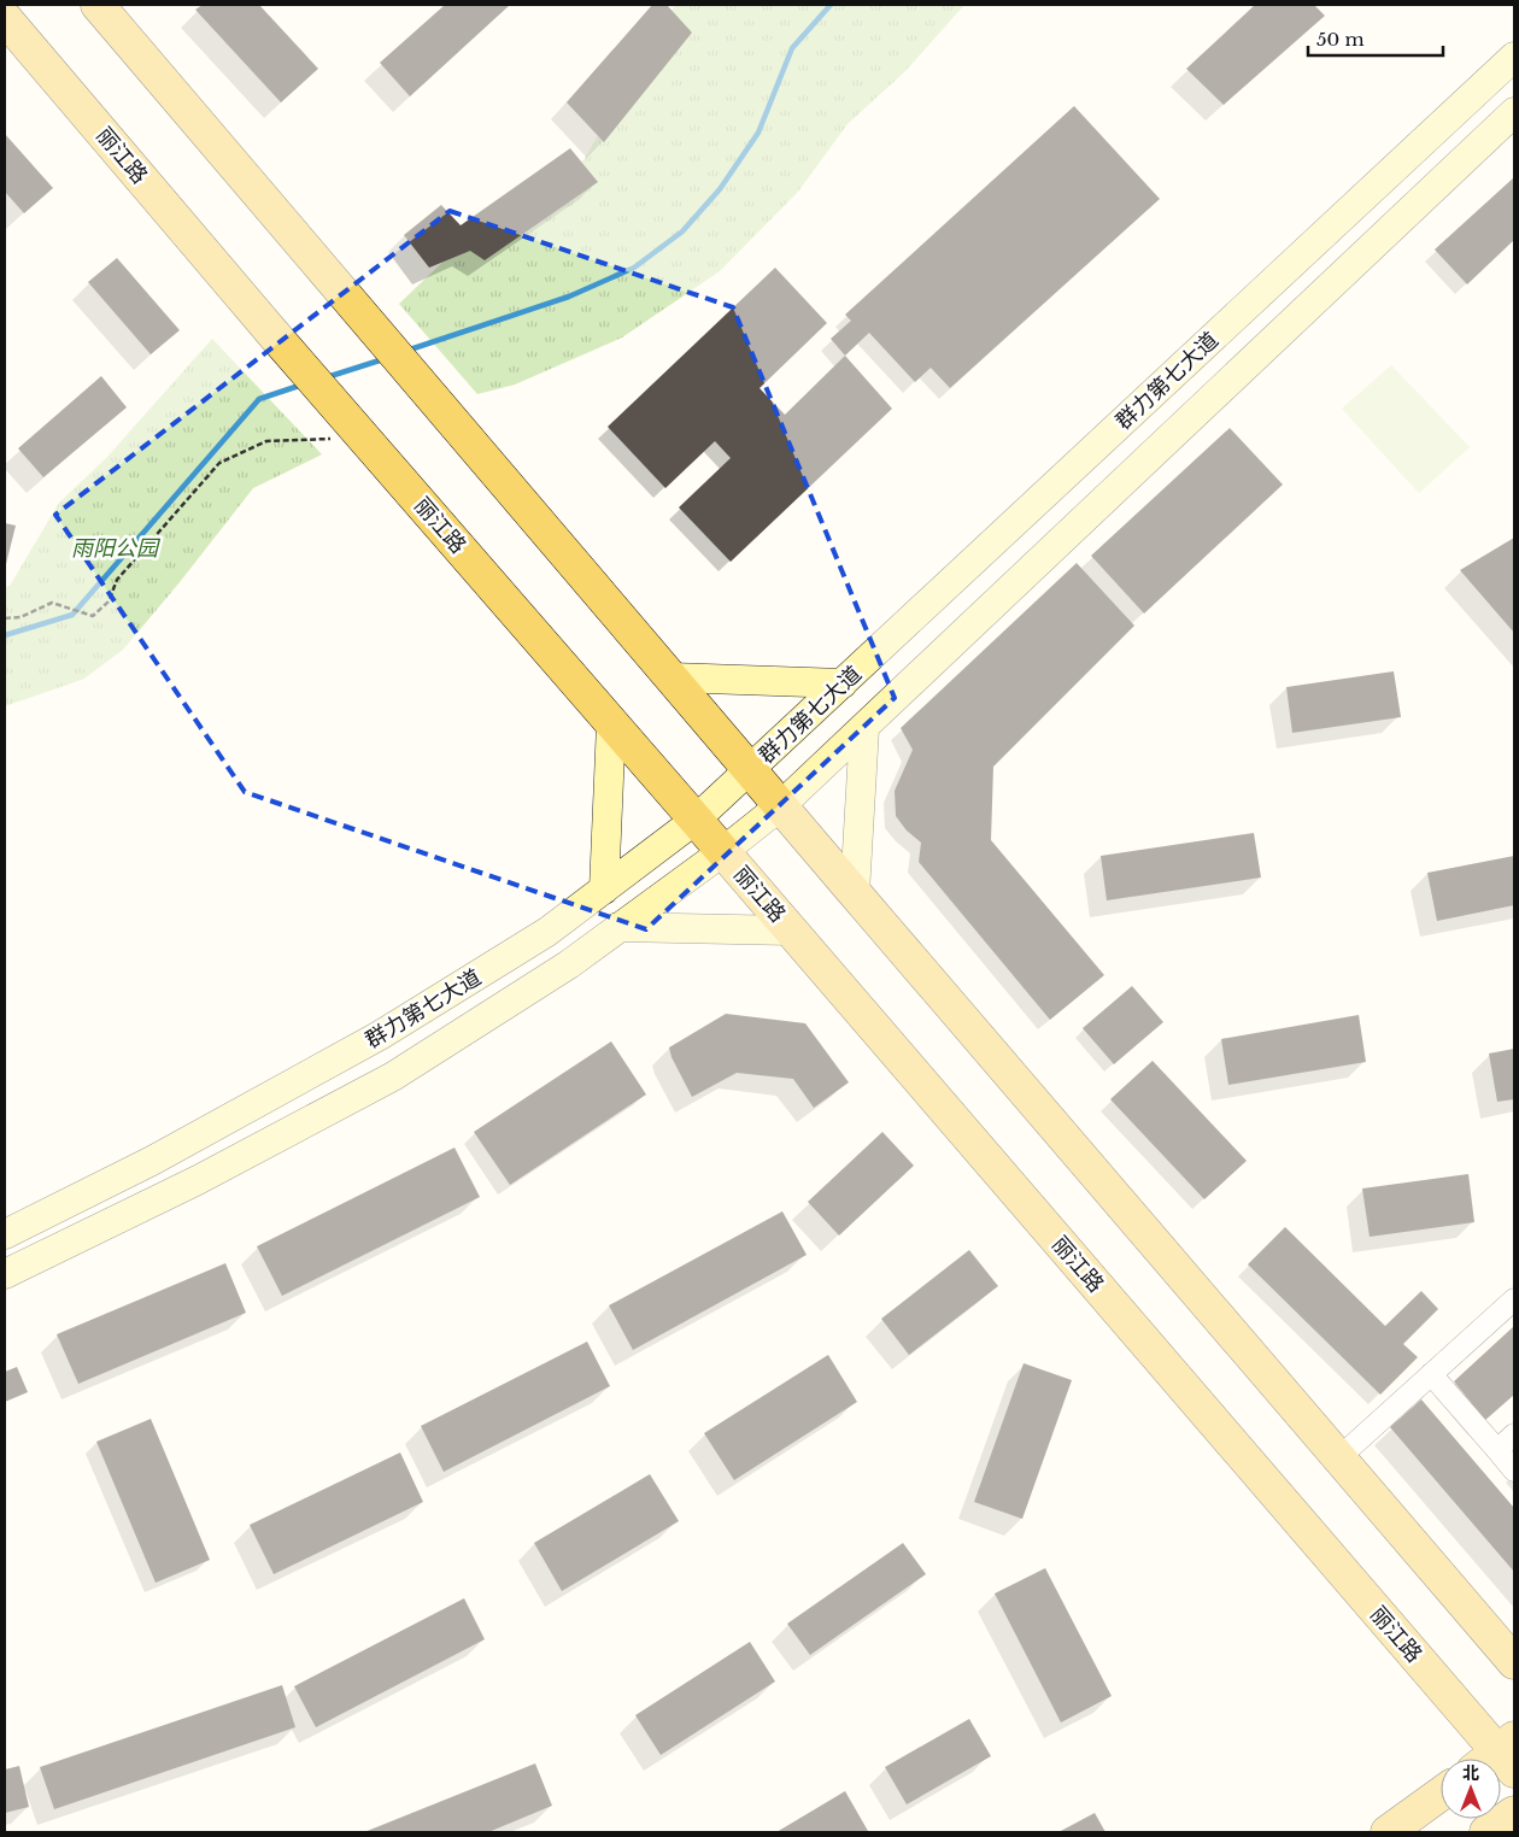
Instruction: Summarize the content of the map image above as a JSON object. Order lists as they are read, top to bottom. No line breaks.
{"streets":{"main road":["丽江路","群力第七大道"]},"crossings":[["丽江路","群力第七大道"]],"parks":["雨阳公园"],"scale_bar":"50 m","north":"top"}
